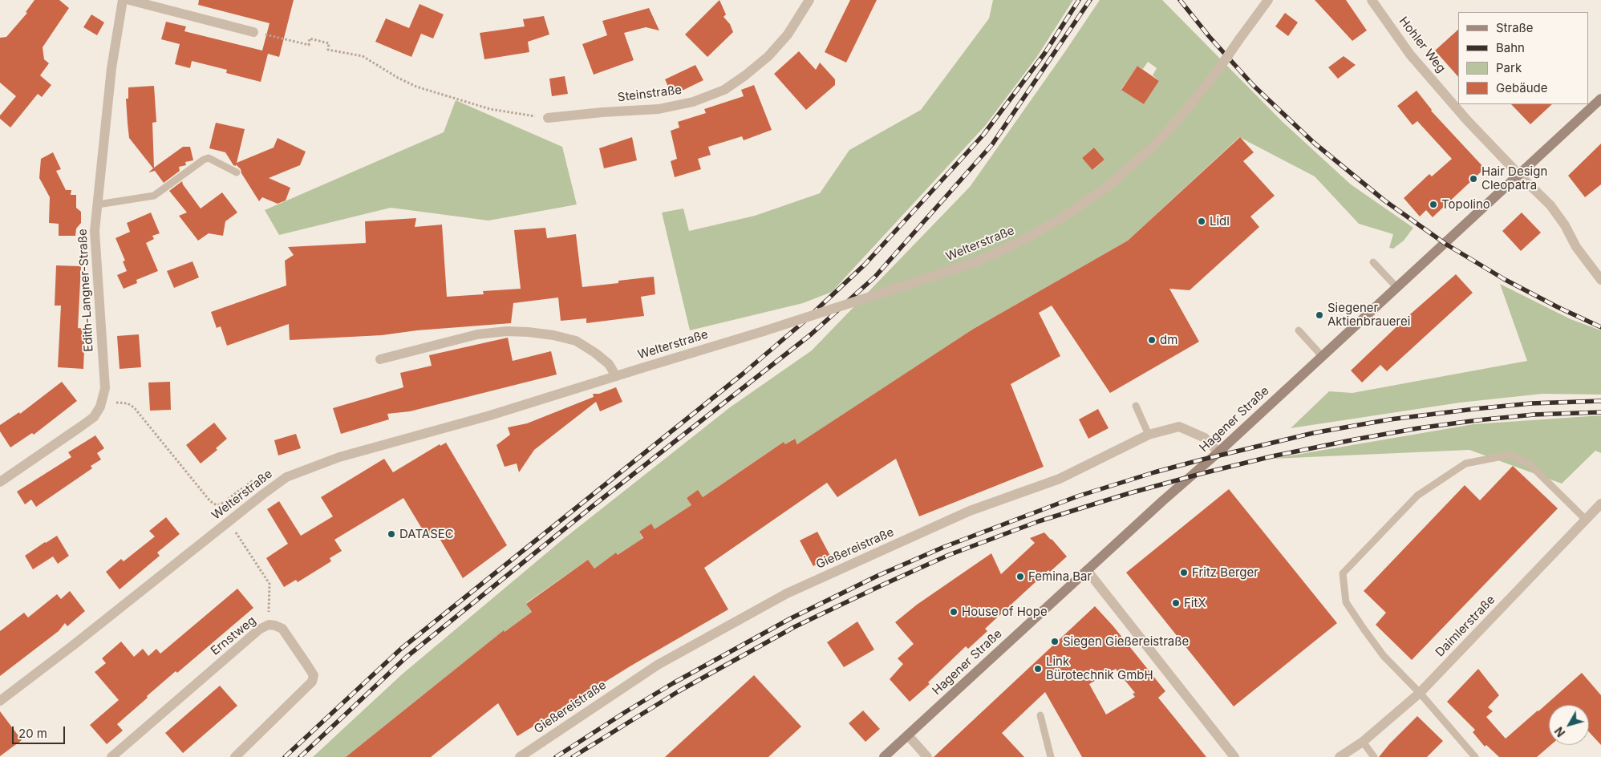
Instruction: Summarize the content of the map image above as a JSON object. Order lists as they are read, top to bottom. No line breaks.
{"streets":{"main road":["Hagener Straße"],"street":["Hohler Weg","Steinstraße","Welterstraße","Edith-Langner-Straße","Gießereistraße","Daimlerstraße","Ernstweg"]},"crossings":[["Hohler Weg","Hagener Straße"],["Hagener Straße","Gießereistraße"]],"places":["Hair Design Cleopatra","Topolino","Lidl","Siegener Aktienbrauerei","dm","DATASEC","Fritz Berger","Femina Bar","FitX","House of Hope","Siegen Gießereistraße","Link Bürotechnik GmbH"],"legend":["Straße","Bahn","Park","Gebäude"],"scale_bar":"20 m","north":"bottom left"}
